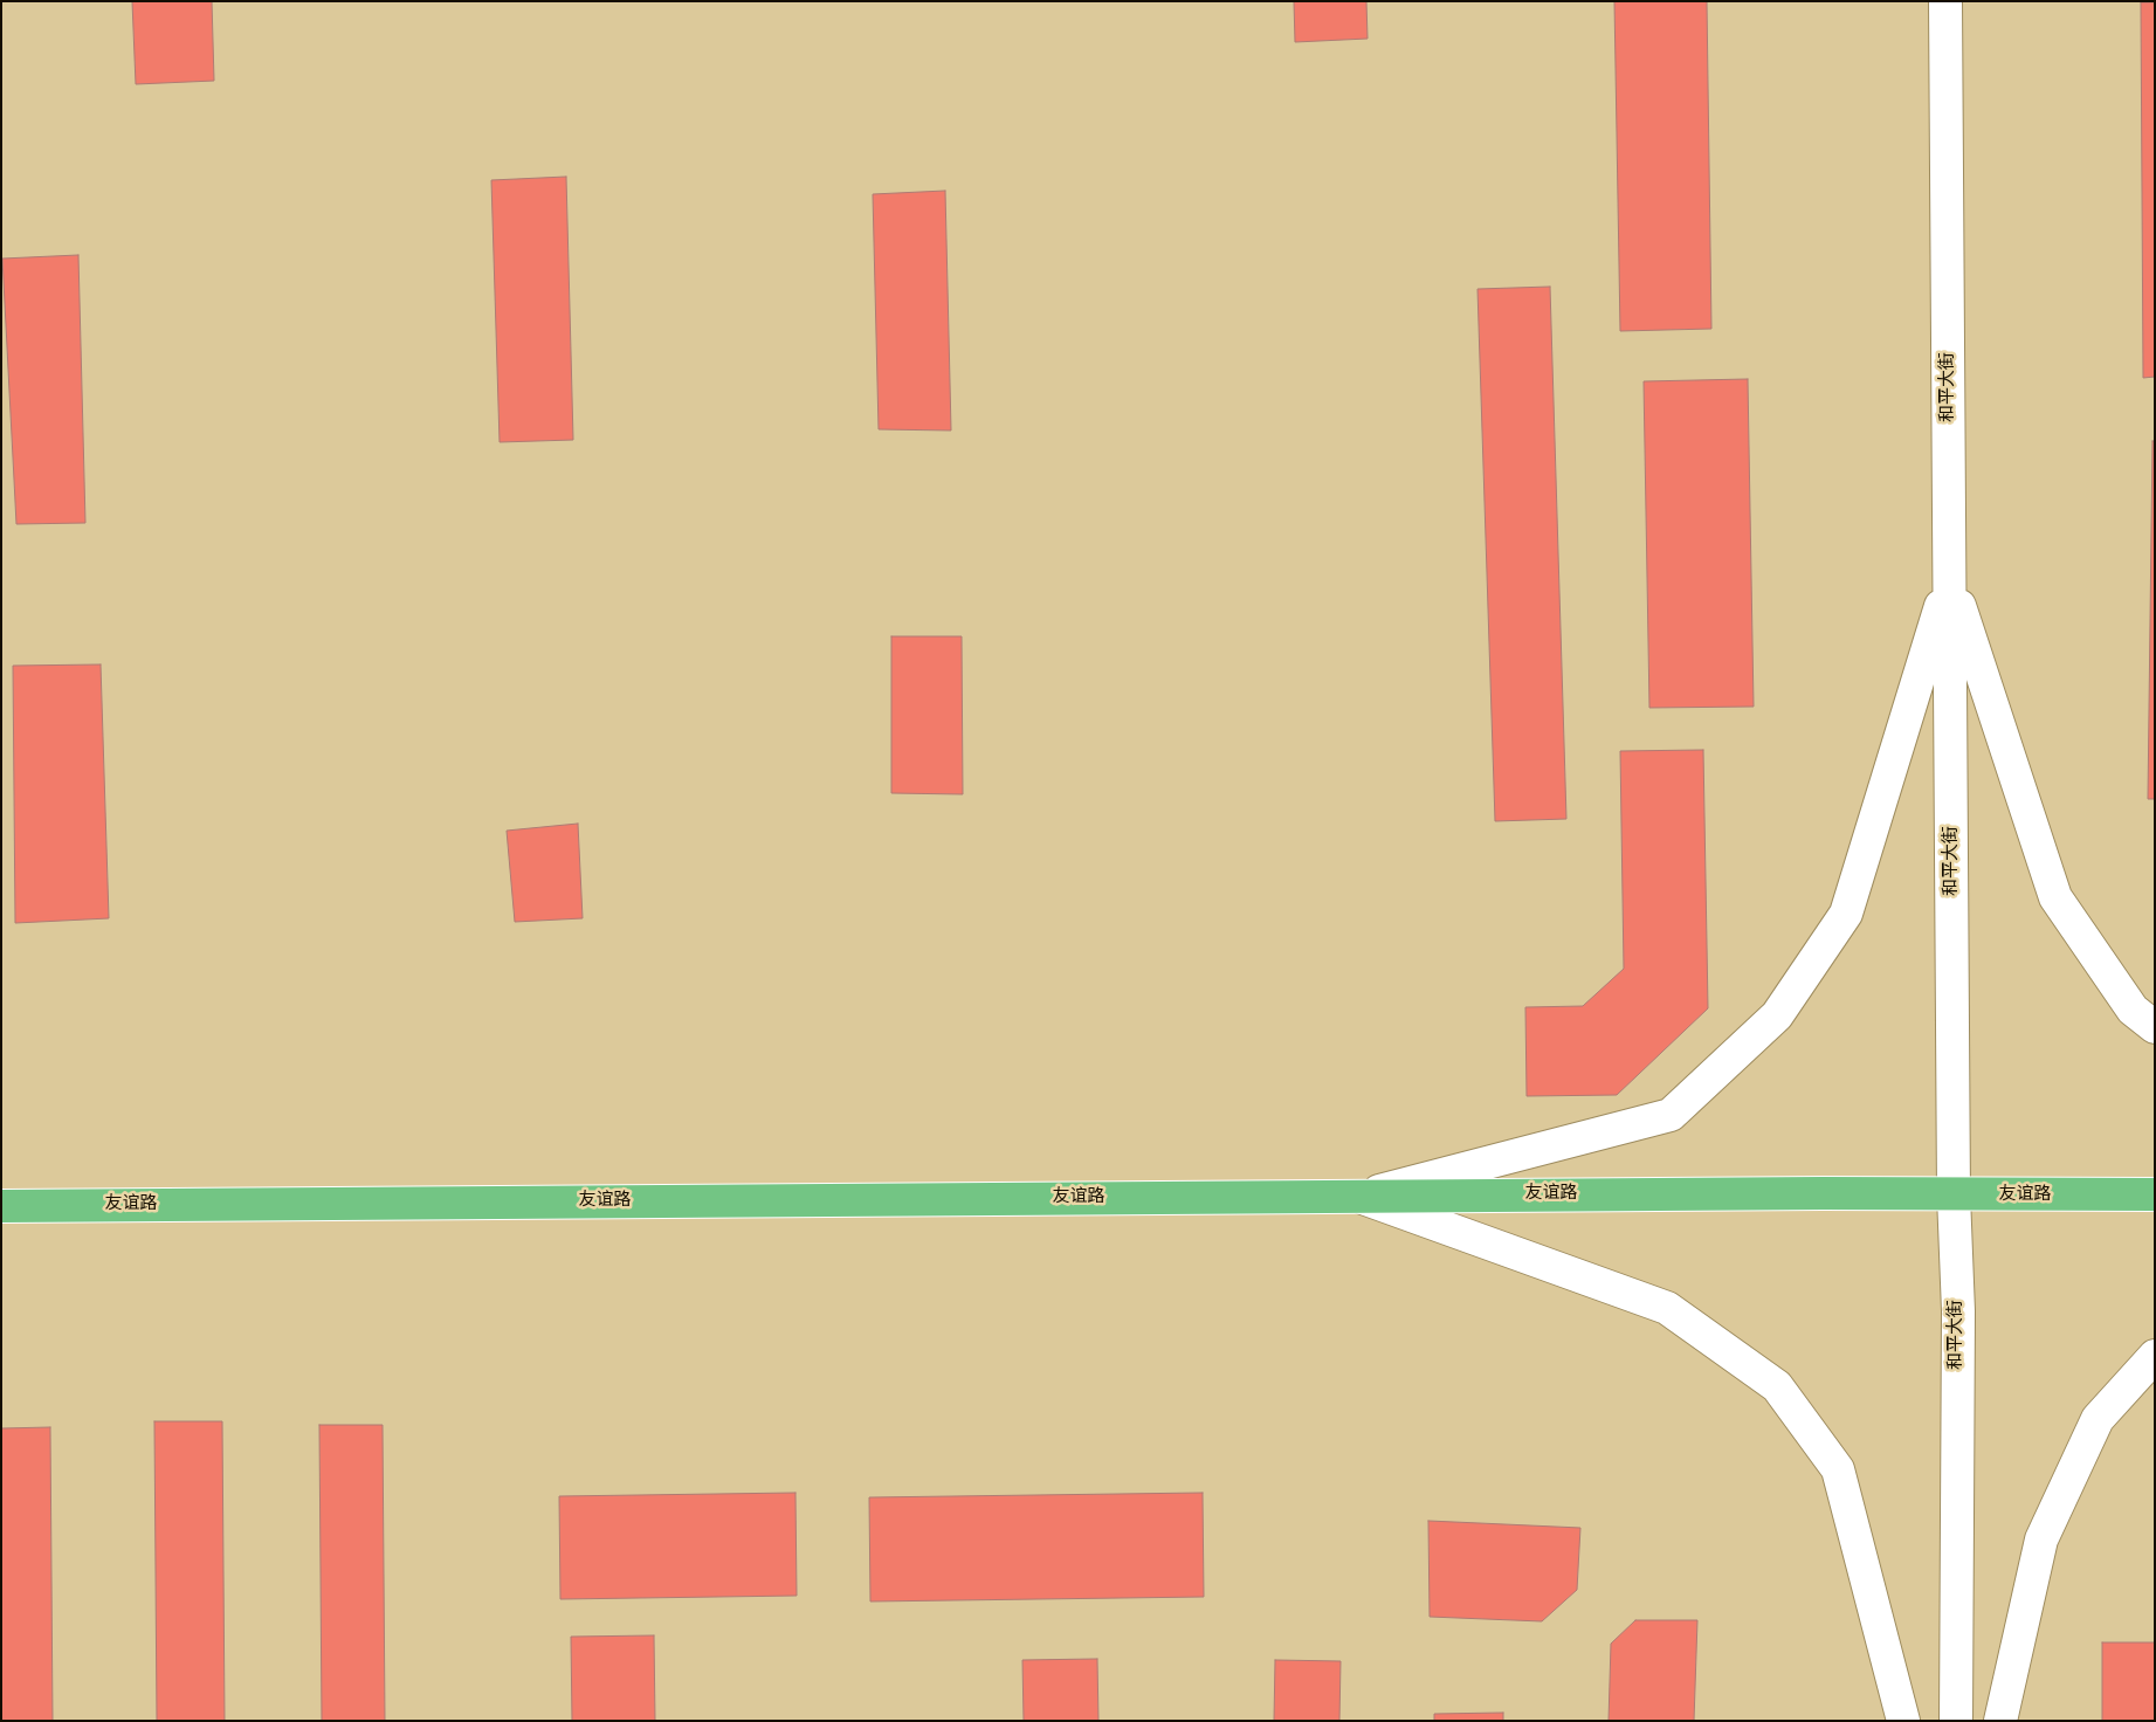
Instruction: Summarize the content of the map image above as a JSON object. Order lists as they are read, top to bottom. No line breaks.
{"streets":{"highway":["友谊路"],"main road":["和平大街"]},"crossings":[["和平大街","友谊路"]]}
